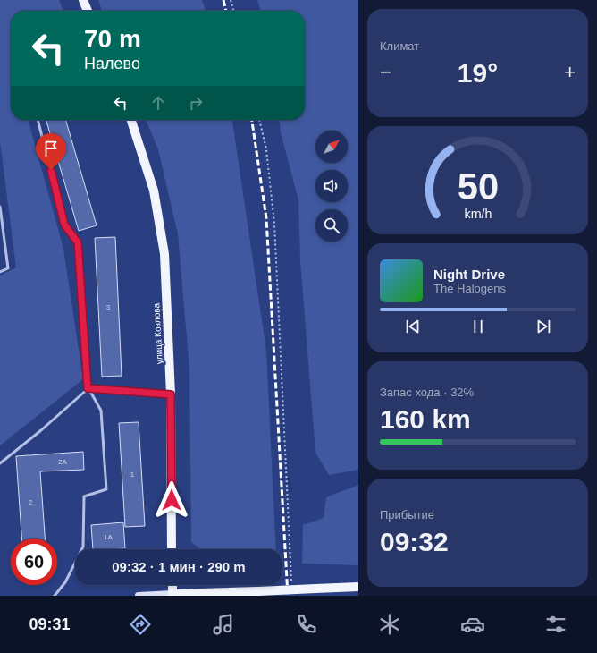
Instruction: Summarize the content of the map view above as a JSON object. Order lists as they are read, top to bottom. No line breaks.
{"streets":{"main road":["улица Козлова"]},"house_numbers":["3","2А","1","2","1А"],"north":"top right","page":{"tile":["Климат",["Запас хода · 32%","160 km"],["Прибытие","09:32"]],"turn":["70 m","Налево"],"heat":["−","19°","+"],"song":["Night Drive","The Halogens"],"limit":"60","trip":"09:32 · 1 мин · 290 m","tabs":"09:31","gauge":["50","km/h"]}}
